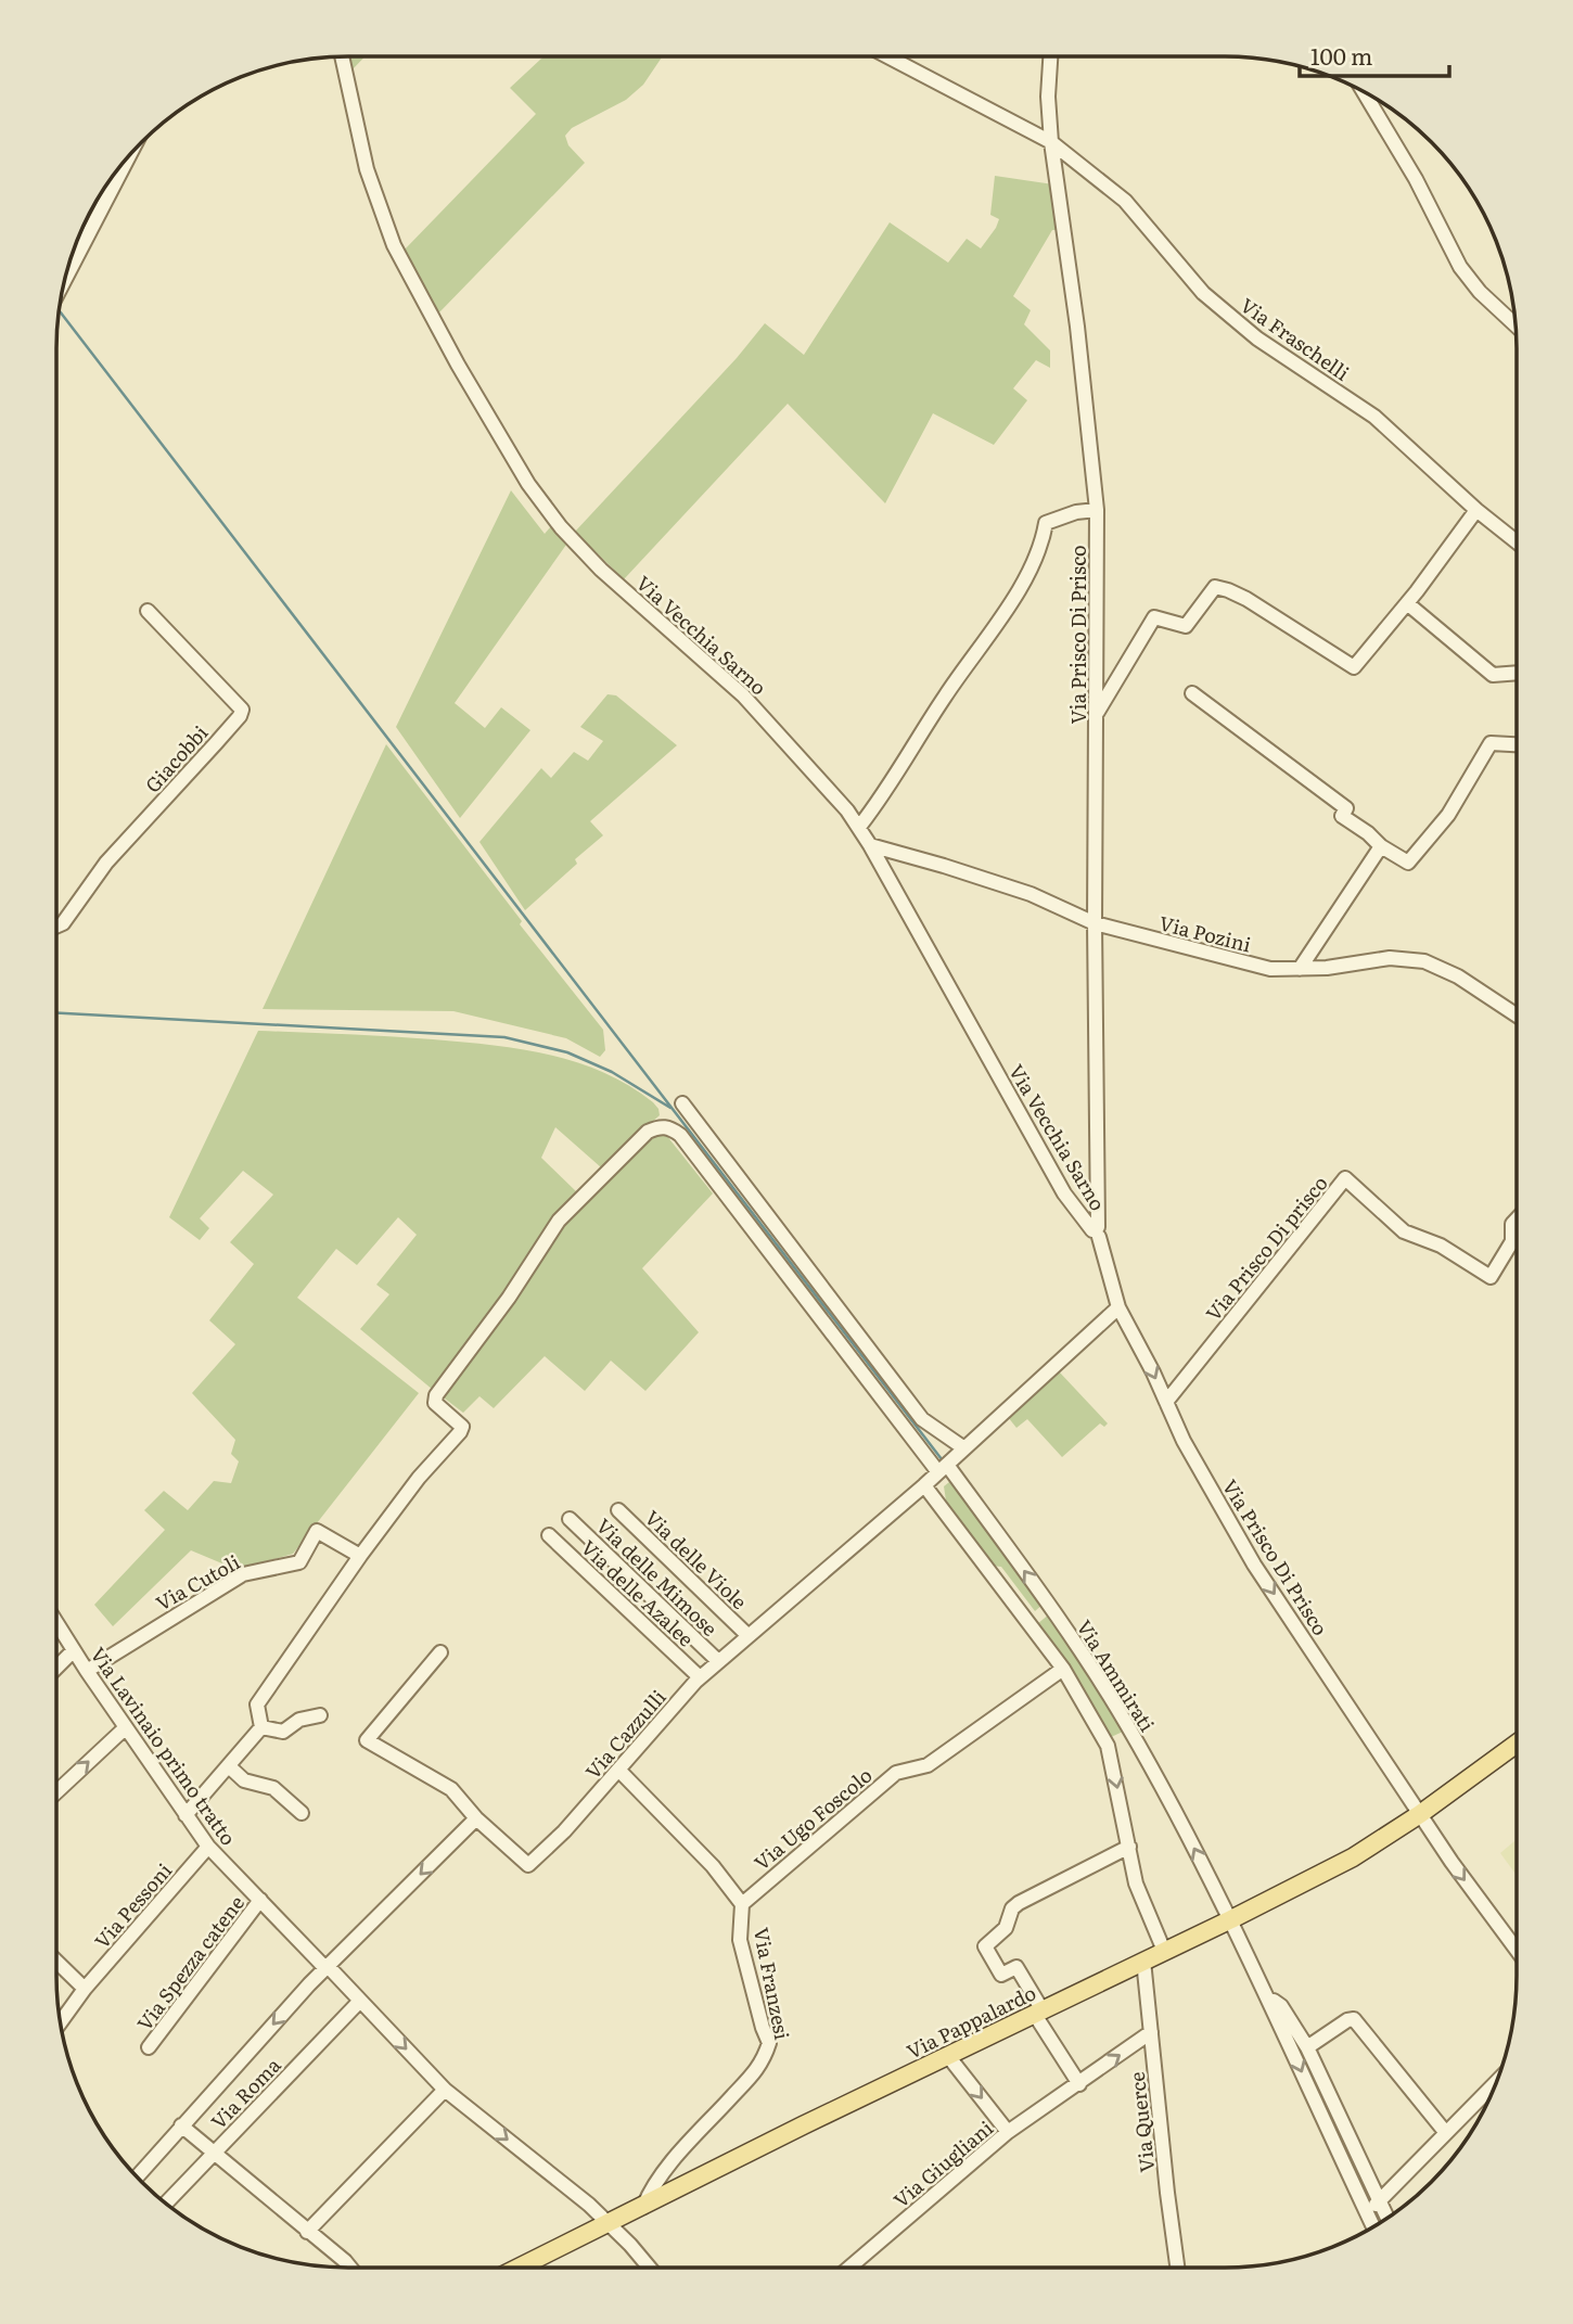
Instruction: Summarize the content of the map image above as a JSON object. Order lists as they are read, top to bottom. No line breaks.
{"streets":{"main road":["Via Pappalardo"],"street":["Via Fraschelli","Via Vecchia Sarno","Via Prisco Di Prisco","Giacobbi","Via Pozini","Via Prisco Di prisco","Via delle Viole","Via delle Mimose","Via Cutoli","Via delle Azalee","Via Ammirati","Via Cazzulli","Via Lavinaio primo tratto","Via Ugo Foscolo","Via Pessoni","Via Spezza catene","Via Franzesi","Via Roma","Via Querce","Via Giugliani"]},"crossings":[["Via Fraschelli","Via Prisco Di Prisco"],["Via Vecchia Sarno","Via Prisco Di Prisco"],["Via Vecchia Sarno","Via Pozini"],["Via Prisco Di Prisco","Via Pozini"],["Via Prisco Di Prisco","Via Prisco Di prisco"],["Via Prisco Di Prisco","Via Cazzulli"],["Via Prisco Di Prisco","Via Pappalardo"],["Via delle Viole","Via Cazzulli"],["Via delle Mimose","Via Cazzulli"],["Via Cutoli","Via Ammirati"],["Via Cutoli","Via Lavinaio primo tratto"],["Via delle Azalee","Via Cazzulli"],["Via Ammirati","Via Cazzulli"],["Via Ammirati","Via Pappalardo"],["Via Cazzulli","Via Franzesi"],["Via Lavinaio primo tratto","Via Pessoni"],["Via Lavinaio primo tratto","Via Spezza catene"],["Via Lavinaio primo tratto","Via Pappalardo"],["Via Lavinaio primo tratto","Via Roma"],["Via Ugo Foscolo","Via Franzesi"],["Via Franzesi","Via Pappalardo"],["Via Pappalardo","Via Querce"],["Via Querce","Via Giugliani"]],"one_way":["Via Prisco Di Prisco","Via Lavinaio primo tratto"],"scale_bar":"100 m"}
